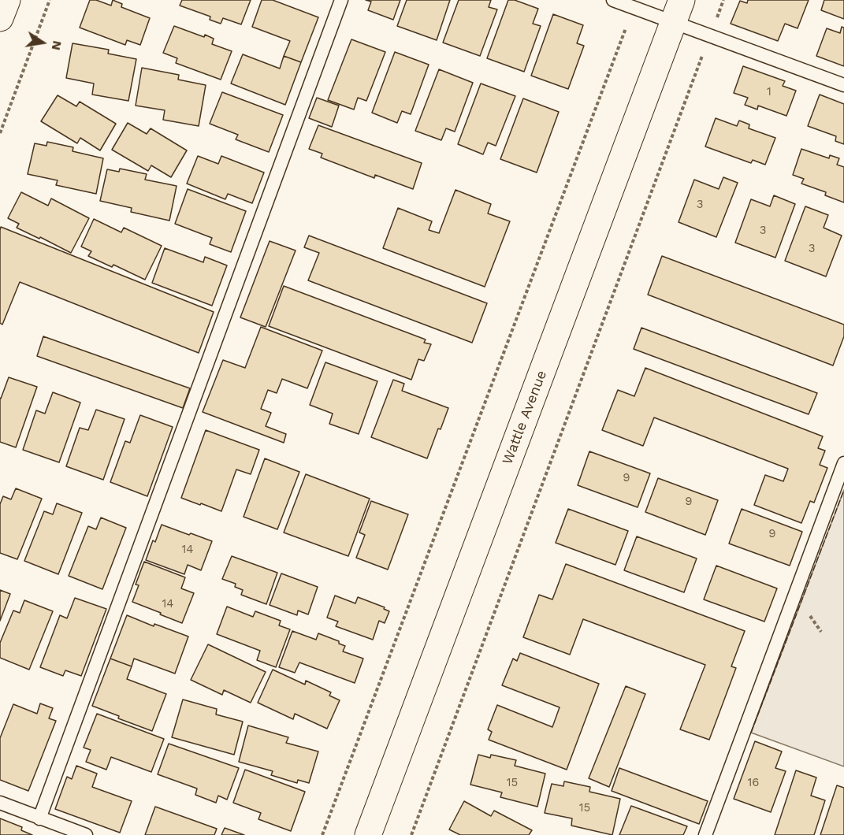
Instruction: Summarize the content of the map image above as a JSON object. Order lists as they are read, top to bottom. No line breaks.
{"streets":{"street":["Wattle Avenue"]},"house_numbers":["1","3","3","3","9","9","9","14","14","15","16","15"],"north":"right"}
